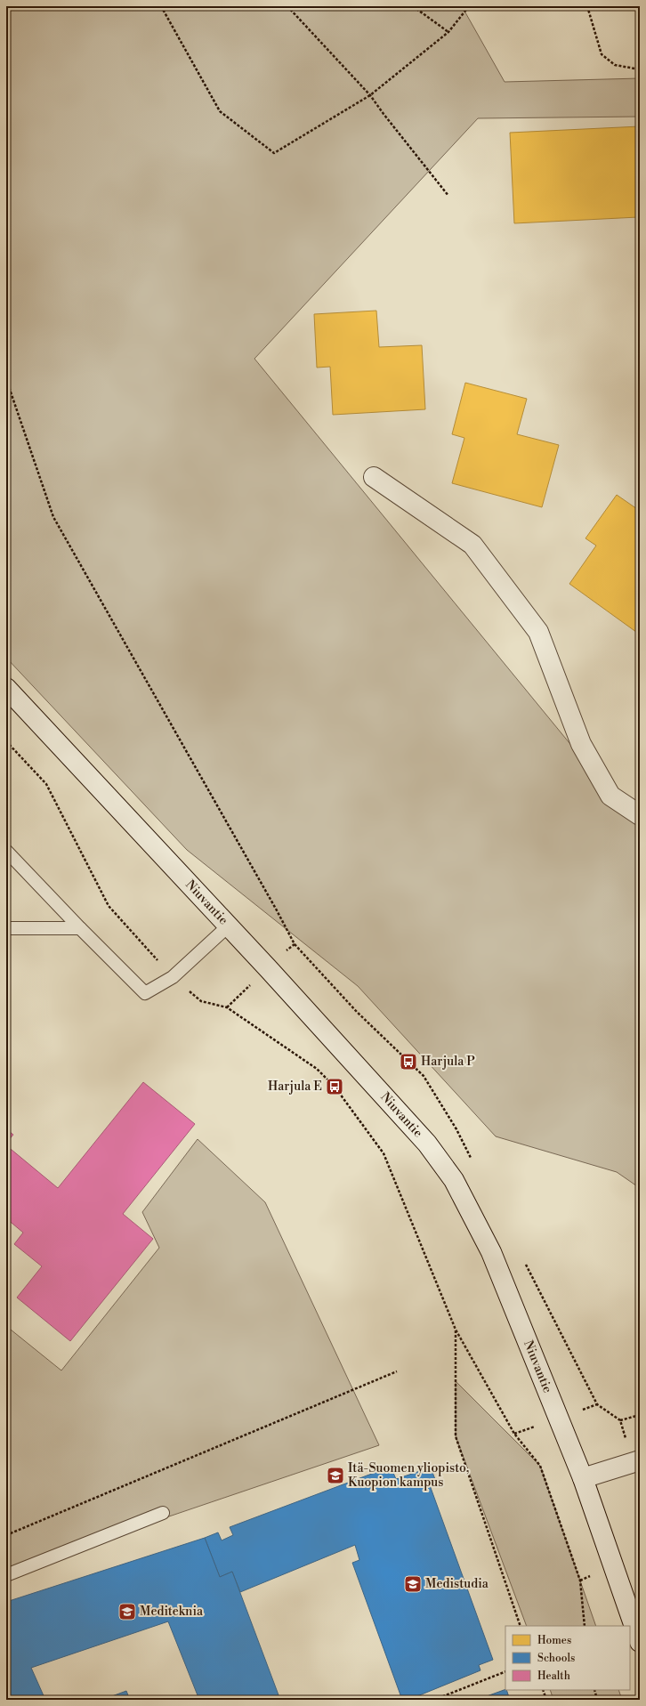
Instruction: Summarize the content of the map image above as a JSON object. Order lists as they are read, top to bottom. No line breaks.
{"streets":{"street":["Niuvantie"]},"places":{"bus stop":["Harjula P","Harjula E"],"school or university":["Itä-Suomen yliopisto, Kuopion kampus","Medistudia","Mediteknia"]},"legend":["Homes","Schools","Health"]}
